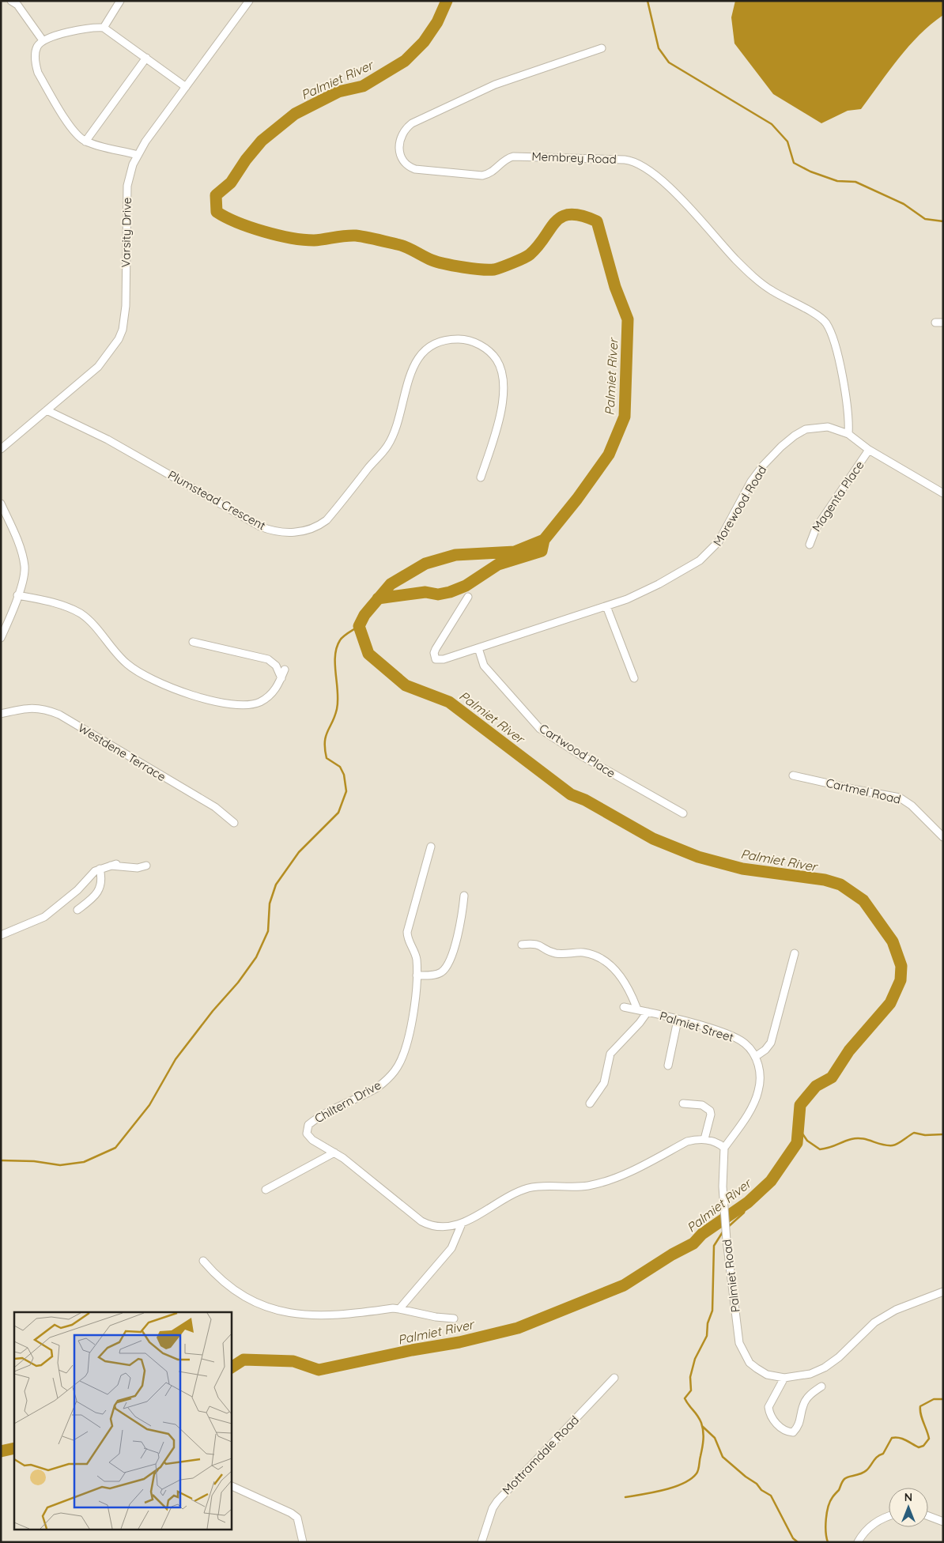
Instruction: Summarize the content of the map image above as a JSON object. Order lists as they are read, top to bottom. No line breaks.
{"streets":{"street":["Membrey Road","Varsity Drive","Magenta Place","Plumstead Crescent","Morewood Road","Cartwood Place","Westdene Terrace","Cartmel Road","Palmiet Street","Chiltern Drive","Palmiet Road","Mottramdale Road"]},"crossings":[["Membrey Road","Morewood Road"],["Varsity Drive","Plumstead Crescent"],["Magenta Place","Morewood Road"],["Morewood Road","Cartwood Place"],["Palmiet Street","Palmiet Road"]],"water":["Palmiet River"],"north":"top"}
